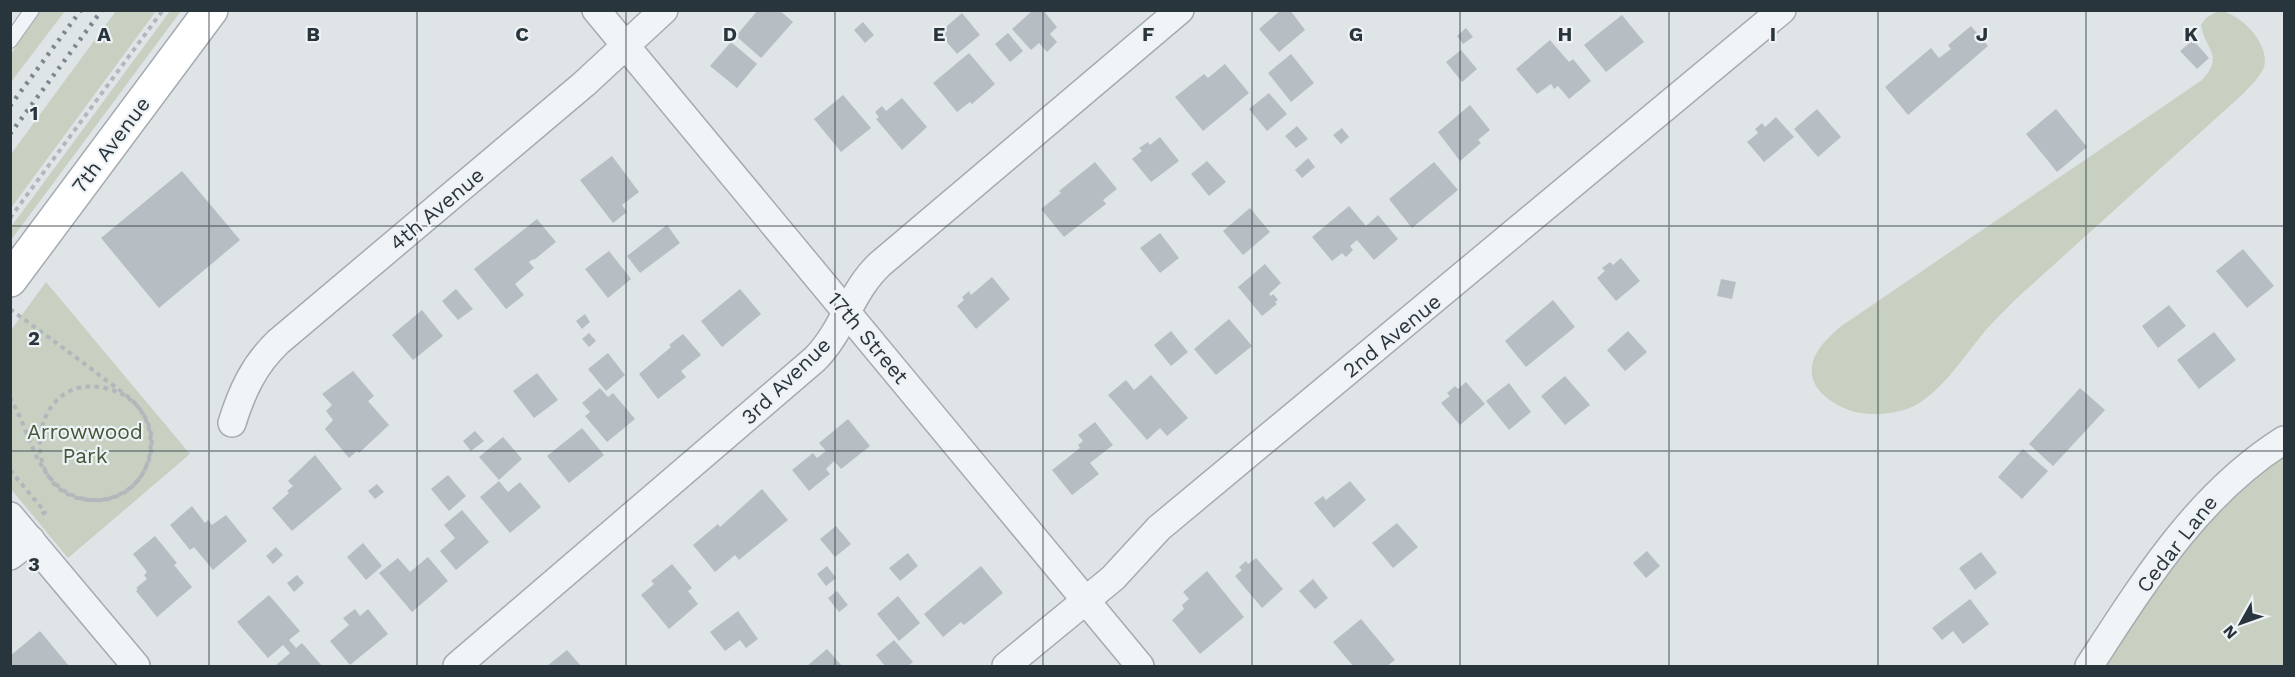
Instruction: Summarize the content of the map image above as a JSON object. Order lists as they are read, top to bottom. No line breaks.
{"streets":{"street":["7th Avenue","4th Avenue","2nd Avenue","17th Street","3rd Avenue","Cedar Lane"]},"crossings":[["4th Avenue","17th Street"],["2nd Avenue","17th Street"],["17th Street","3rd Avenue"]],"parks":["Arrowwood Park"],"north":"bottom left","grid":{"columns":["A","B","C","D","E","F","G","H","I","J","K"],"rows":["1","2","3"]}}
